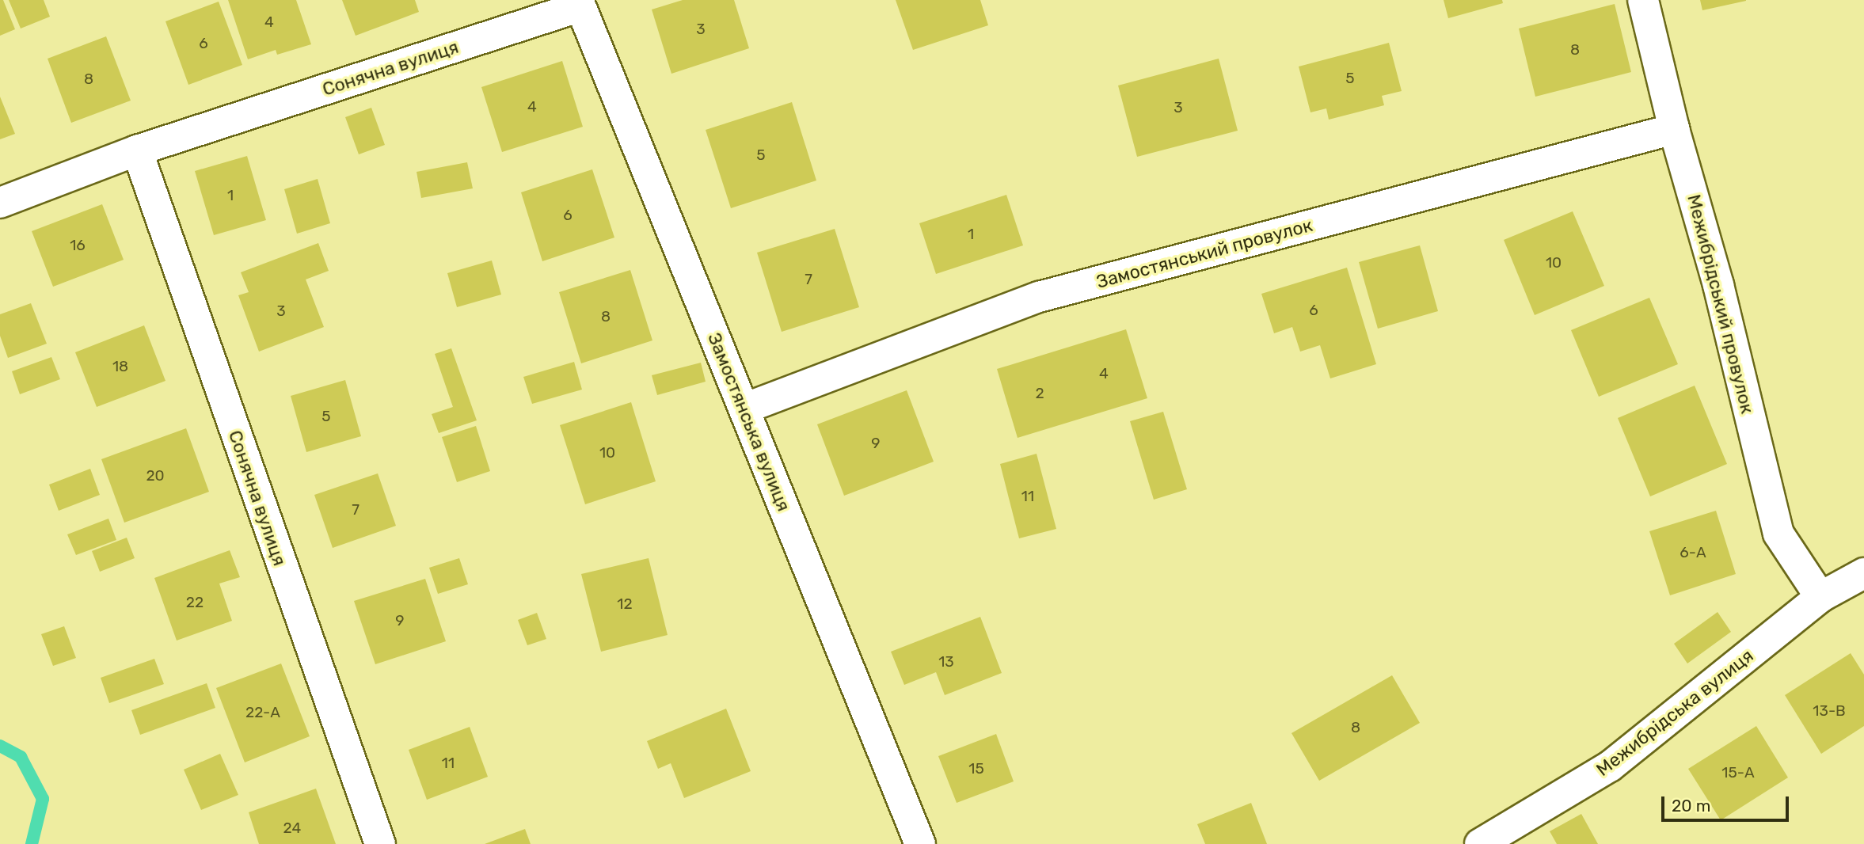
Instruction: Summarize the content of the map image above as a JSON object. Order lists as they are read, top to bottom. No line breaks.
{"streets":{"street":["Сонячна вулиця","Замостянський провулок","Межибрідський провулок","Замостянська вулиця","Межибрідська вулиця"]},"crossings":[["Сонячна вулиця","Замостянська вулиця"],["Замостянський провулок","Межибрідський провулок"],["Замостянський провулок","Замостянська вулиця"],["Межибрідський провулок","Межибрідська вулиця"]],"house_numbers":["4","3","6","8","5","8","4","3","5","1","6","1","16","10","7","6","3","8","18","4","2","5","9","10","20","11","7","6-А","22","12","9","13","13-В","22-А","8","11","15","15-А","24"],"scale_bar":"20 m"}
